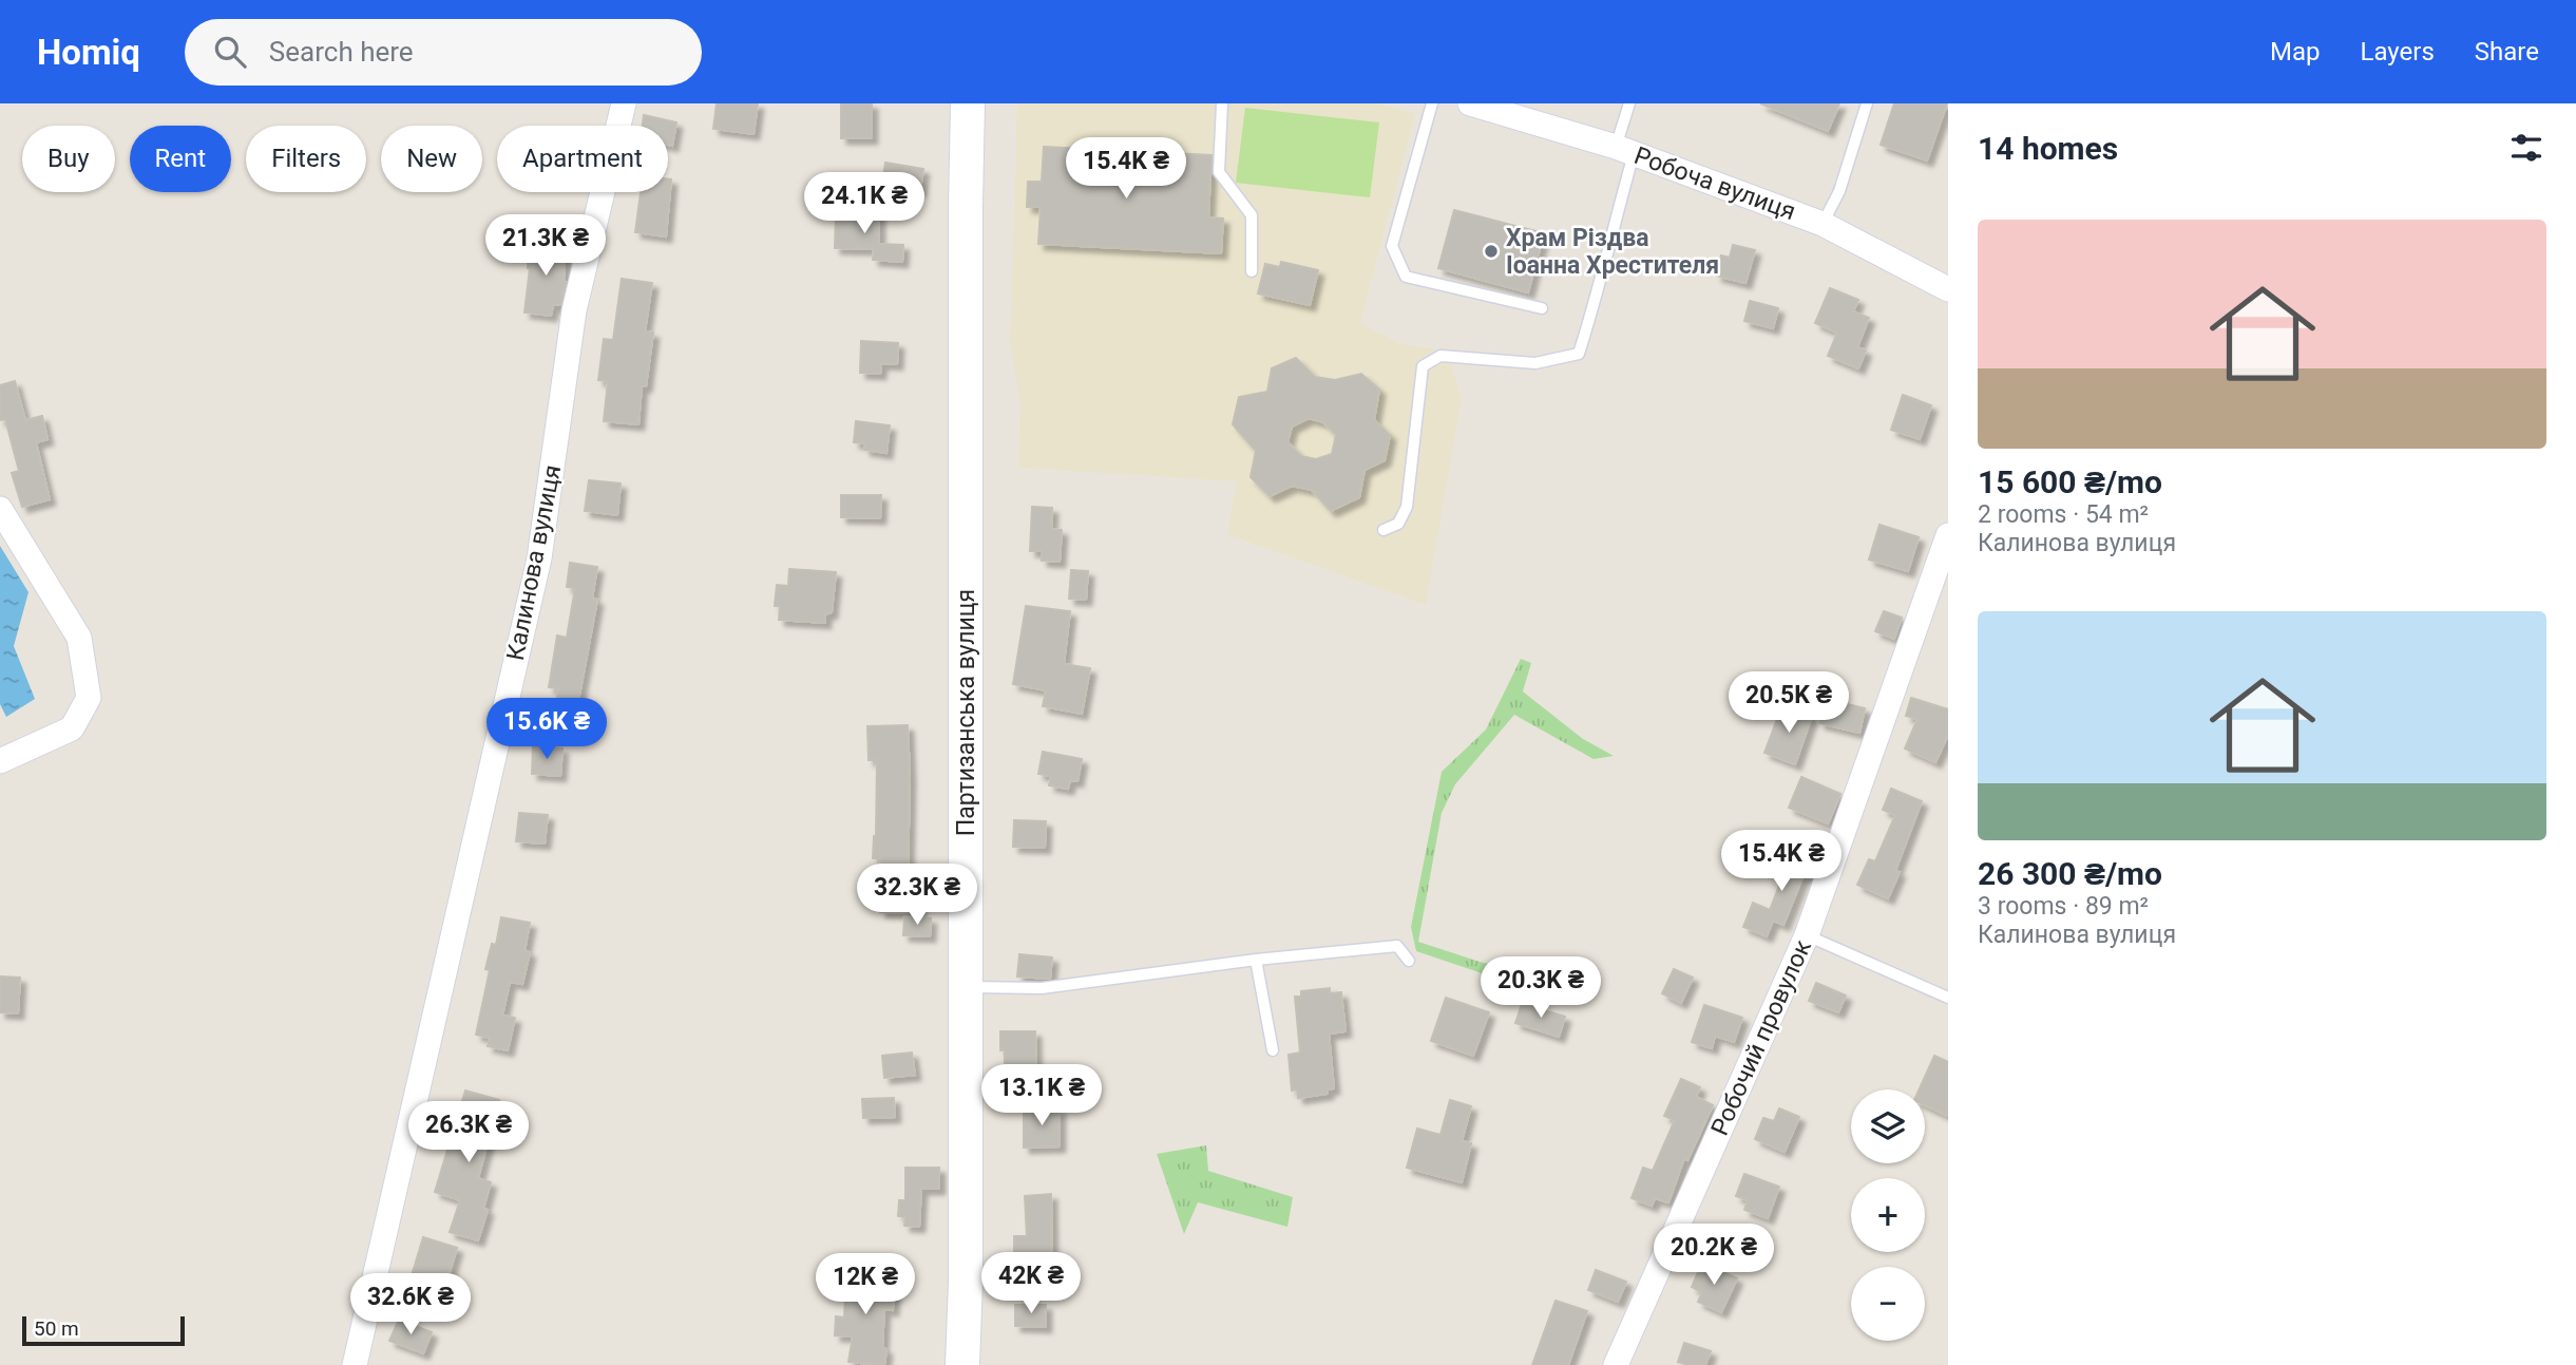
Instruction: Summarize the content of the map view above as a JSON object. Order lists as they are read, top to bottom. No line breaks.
{"streets":{"main road":["Партизанська вулиця"],"street":["Робоча вулиця","Калинова вулиця","Робочий провулок"]},"places":["Храм Різдва Іоанна Хрестителя"],"scale_bar":"50 m","page":{"header":"Homiq","search":"Search here","nav":["Map","Layers","Share"],"heading":"14 homes","chip":["Buy","Rent","Filters","New","Apartment"],"price":["15.4K ₴","24.1K ₴","21.3K ₴","20.5K ₴","15.6K ₴","15.4K ₴","32.3K ₴","20.3K ₴","13.1K ₴","26.3K ₴","20.2K ₴","42K ₴","12K ₴","32.6K ₴"],"list":[{"name":"15 600 ₴/mo","note":"2 rooms · 54 m² · Калинова вулиця"},{"name":"26 300 ₴/mo","note":"3 rooms · 89 m² · Калинова вулиця"}],"map_buttons":["+","−"],"scale":"50 m"}}
